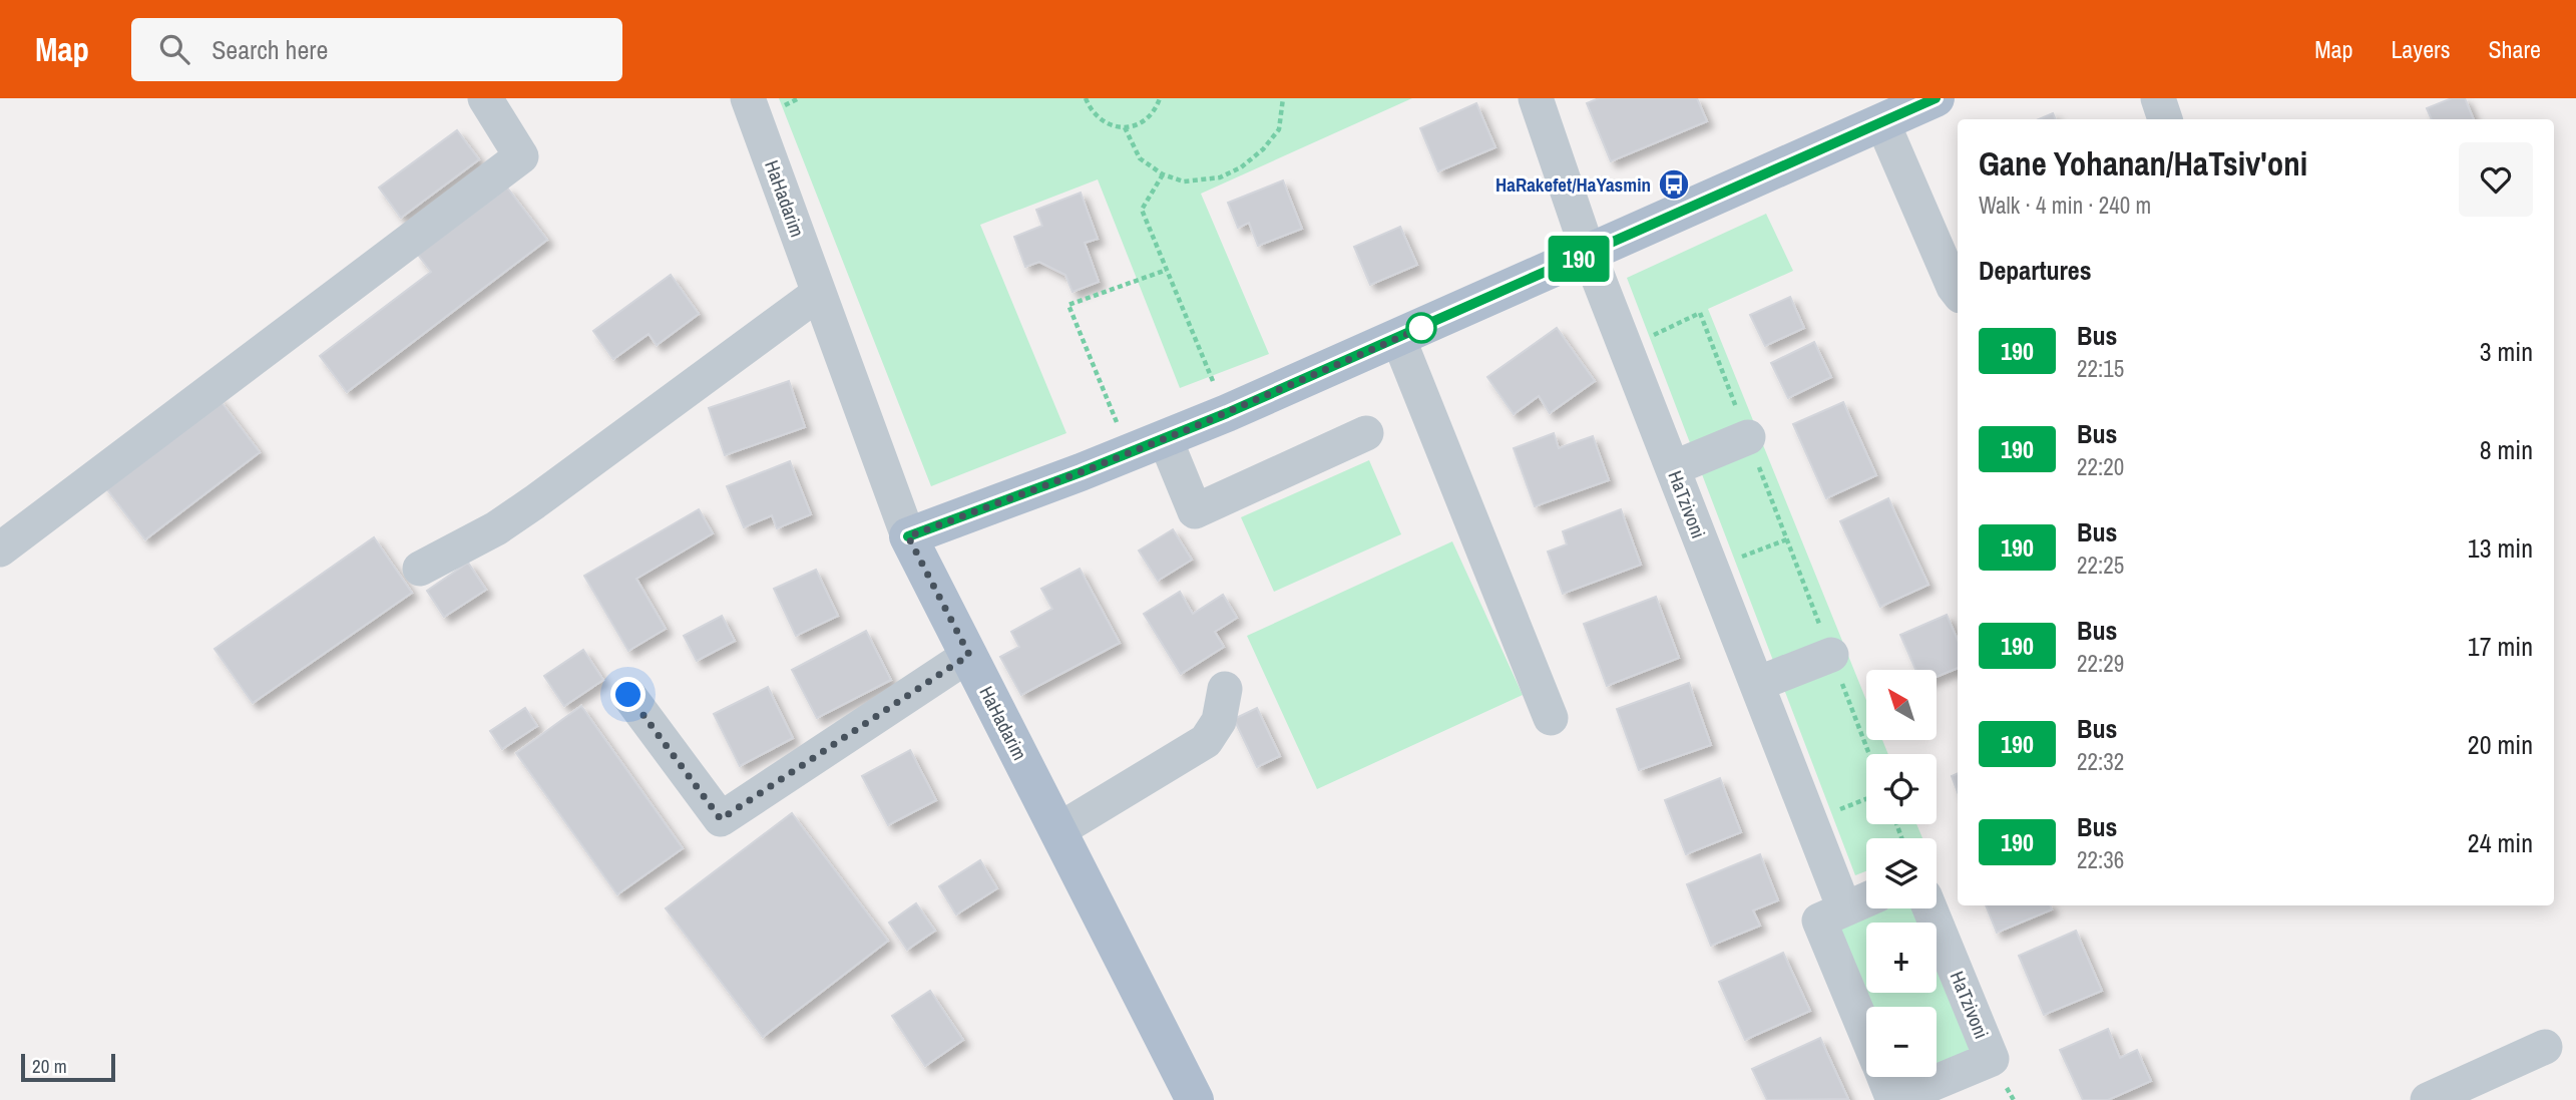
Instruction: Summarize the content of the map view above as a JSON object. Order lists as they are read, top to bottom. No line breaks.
{"streets":{"main road":["HaHadarim"],"street":["HaTzivoni"]},"places":{"bus stop":["HaRakefet/HaYasmin"]},"lines":["bus line 190"],"scale_bar":"20 m","north":"top left","page":{"header":"Map","search":"Search here","nav":["Map","Layers","Share"],"on_map":"190","heading":[["Gane Yohanan/HaTsiv'oni","Walk · 4 min · 240 m"],"Departures"],"list":[{"mark":"190","name":"Bus","note":"22:15","value":"3 min"},{"mark":"190","name":"Bus","note":"22:20","value":"8 min"},{"mark":"190","name":"Bus","note":"22:25","value":"13 min"},{"mark":"190","name":"Bus","note":"22:29","value":"17 min"},{"mark":"190","name":"Bus","note":"22:32","value":"20 min"},{"mark":"190","name":"Bus","note":"22:36","value":"24 min"}],"map_buttons":["+","−"],"scale":"20 m"}}
